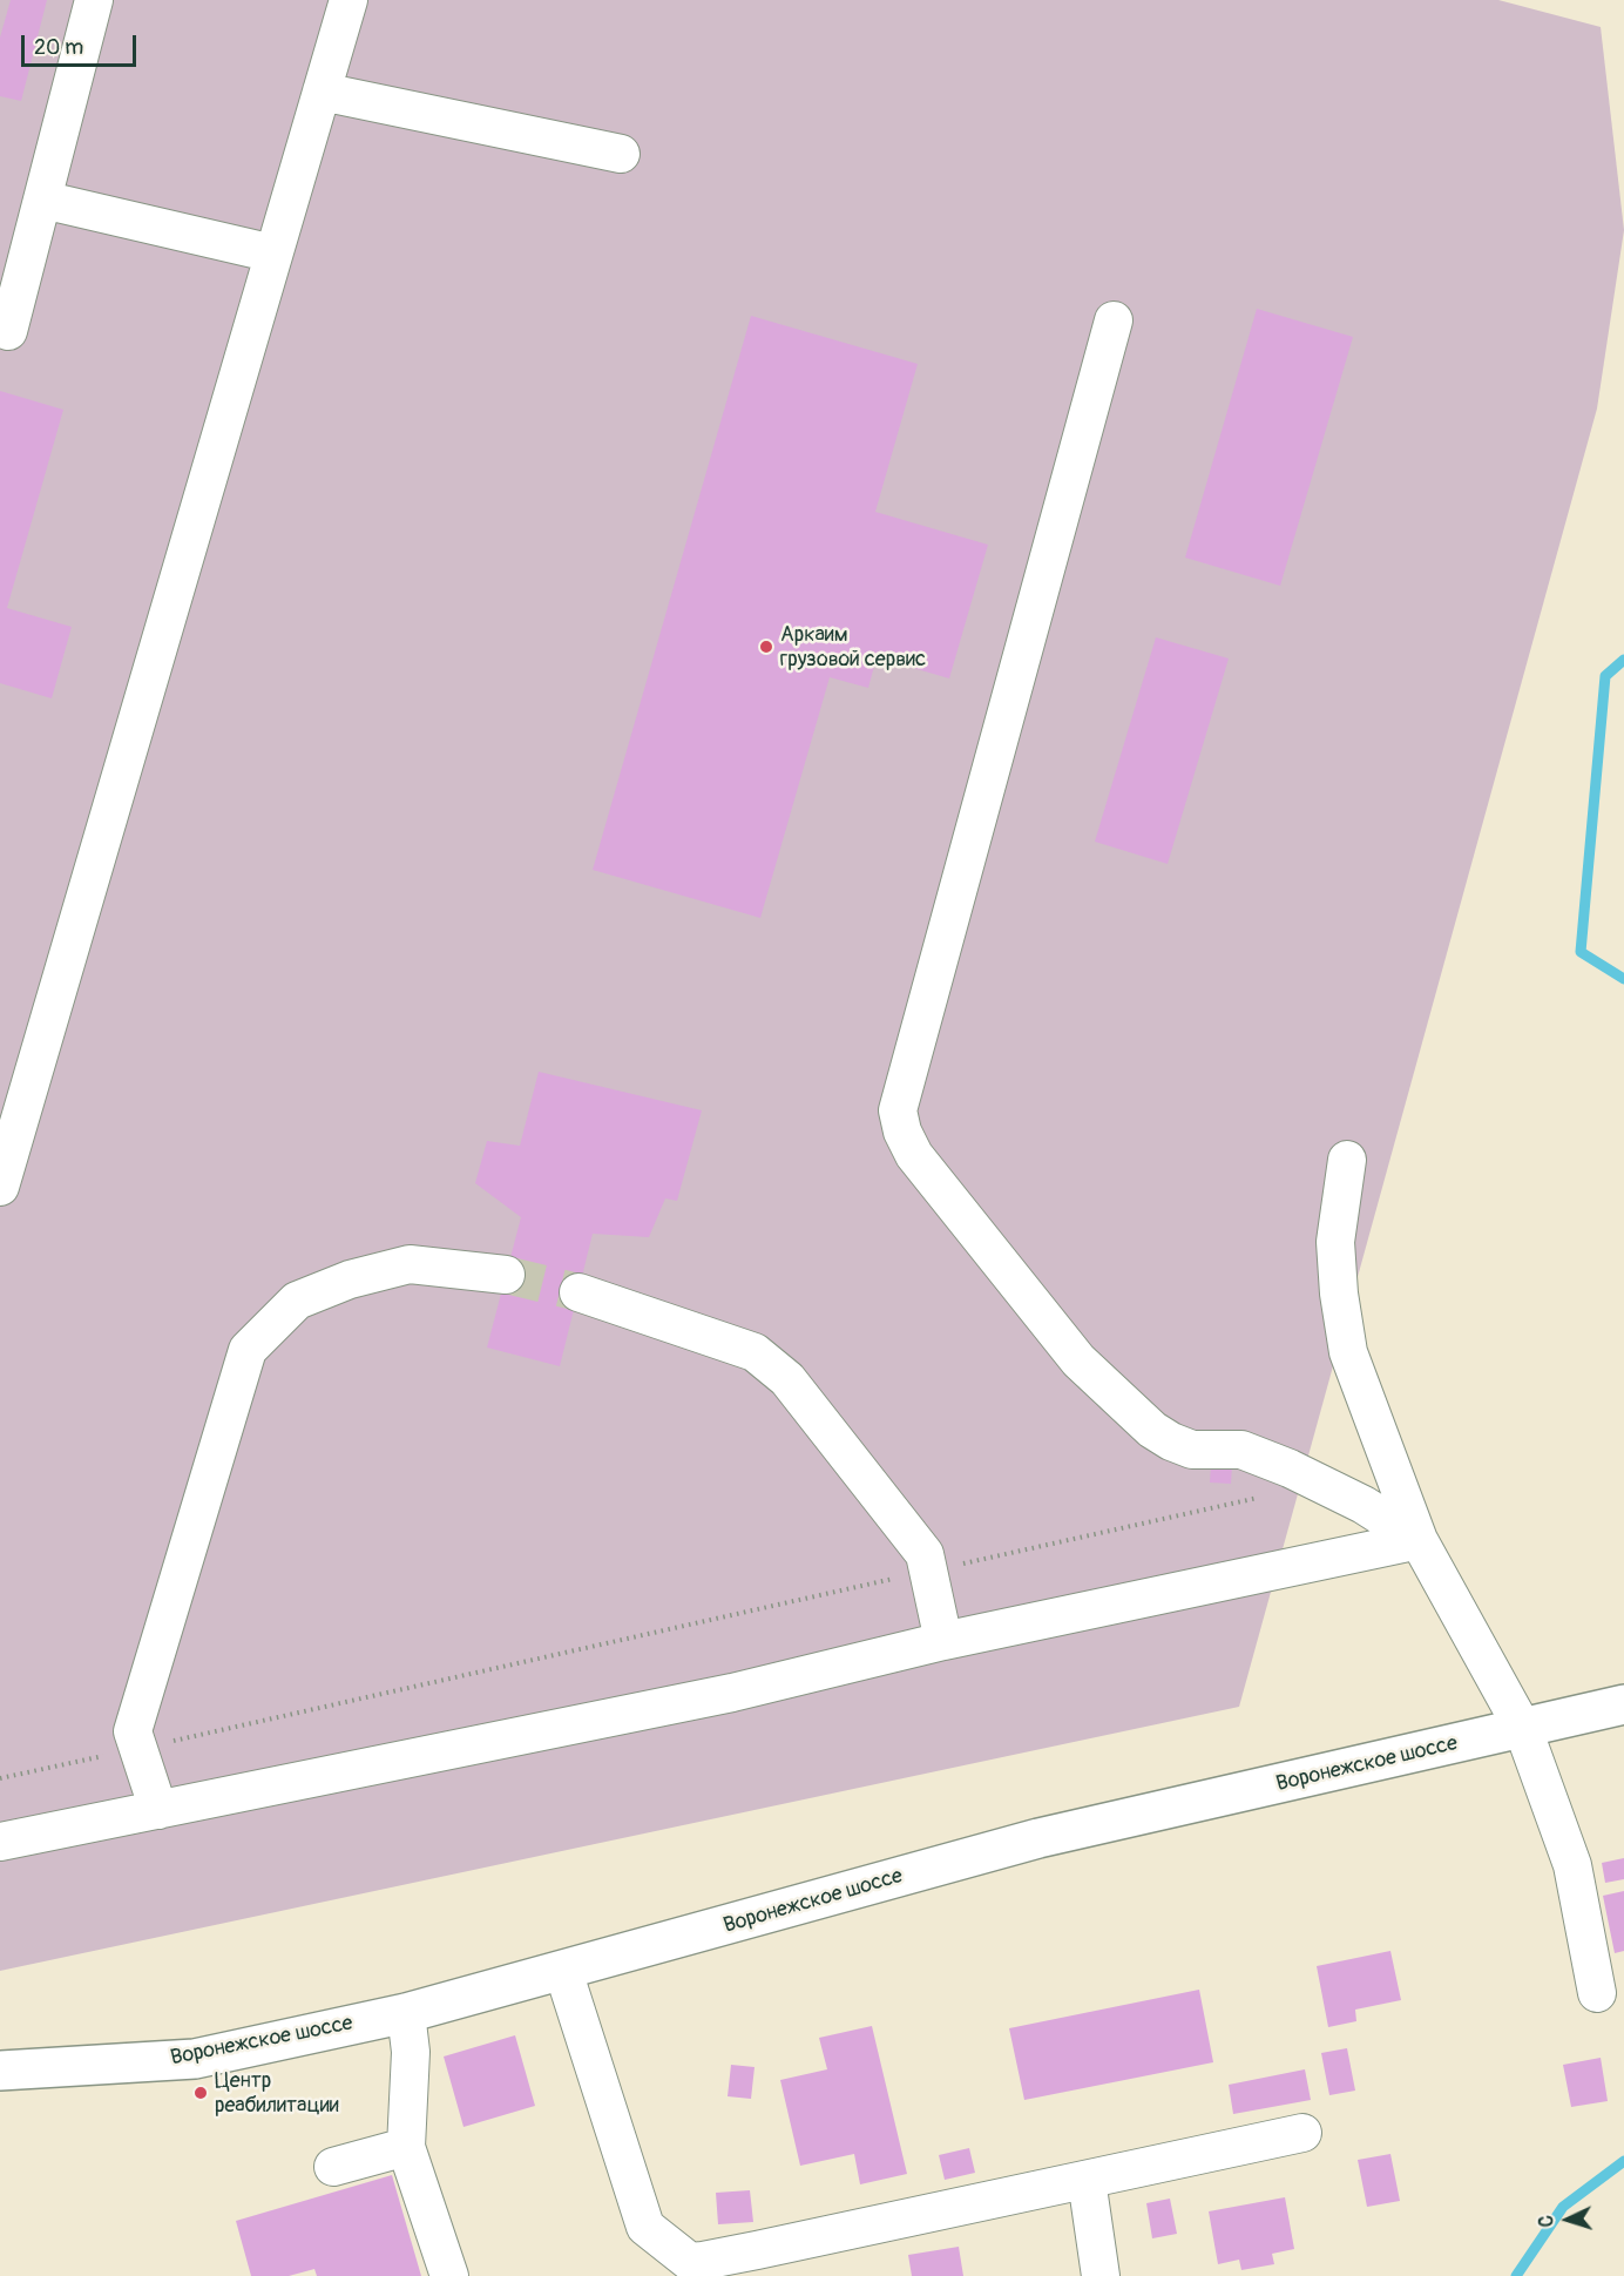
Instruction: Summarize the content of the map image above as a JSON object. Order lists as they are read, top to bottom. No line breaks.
{"streets":{"main road":["Воронежское шоссе"]},"places":["Аркаим грузовой сервис","Центр реабилитации"],"scale_bar":"20 m","north":"left"}
